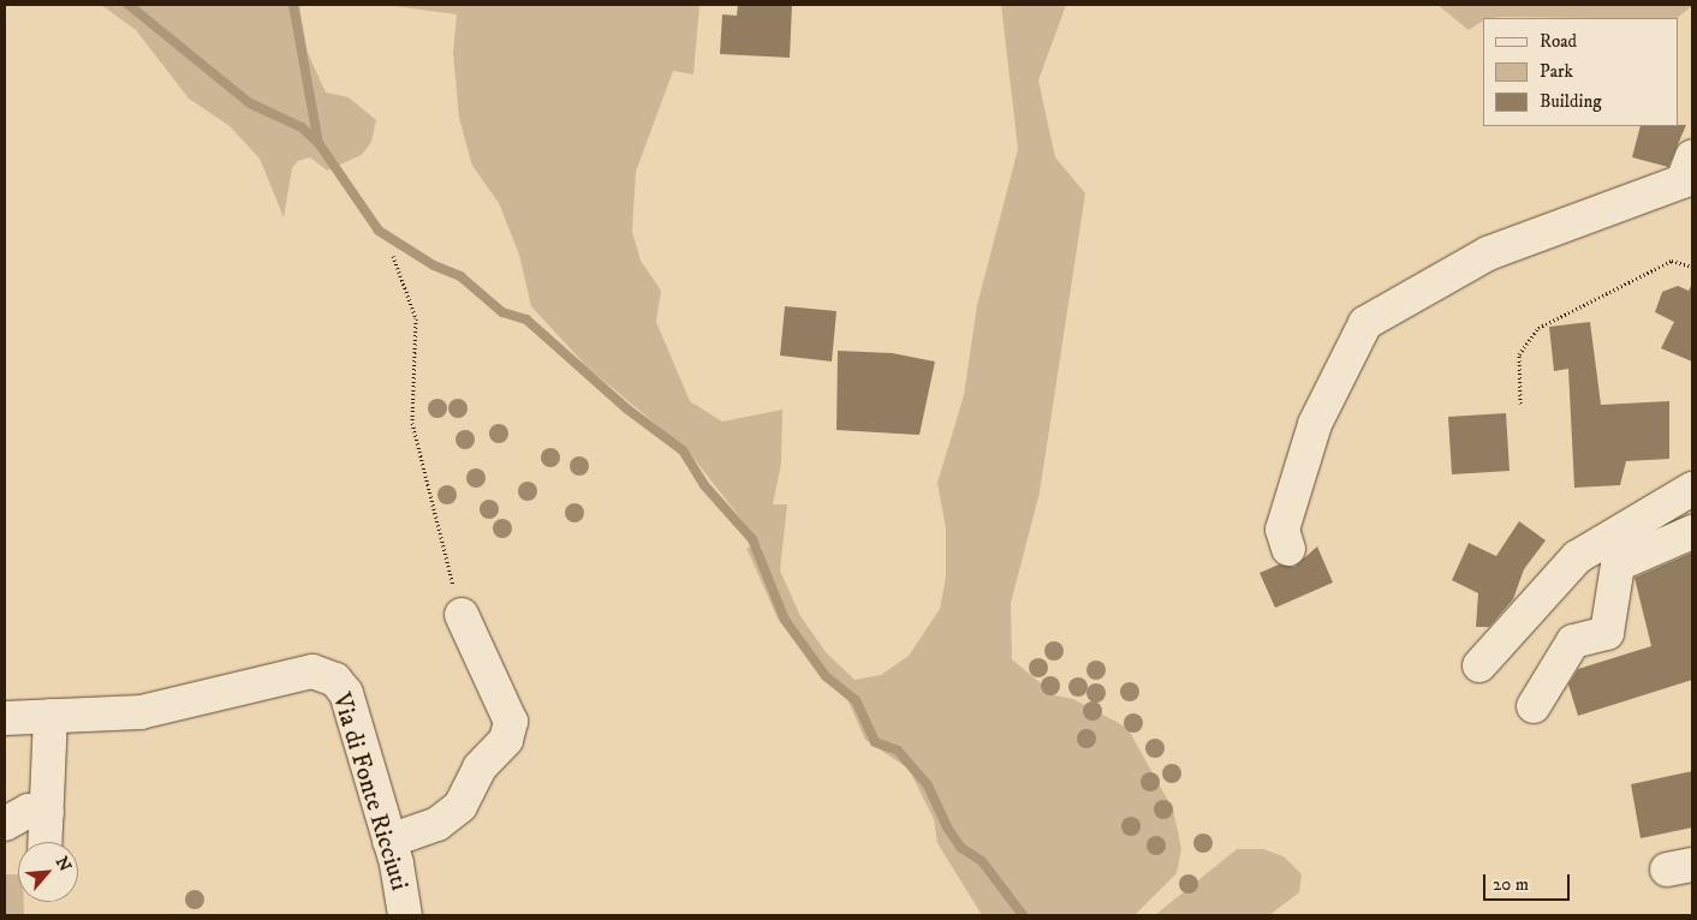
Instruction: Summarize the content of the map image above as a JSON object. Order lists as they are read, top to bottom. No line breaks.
{"streets":{"street":["Via di Fonte Ricciuti"]},"legend":["Road","Park","Building"],"scale_bar":"20 m","north":"top right"}
